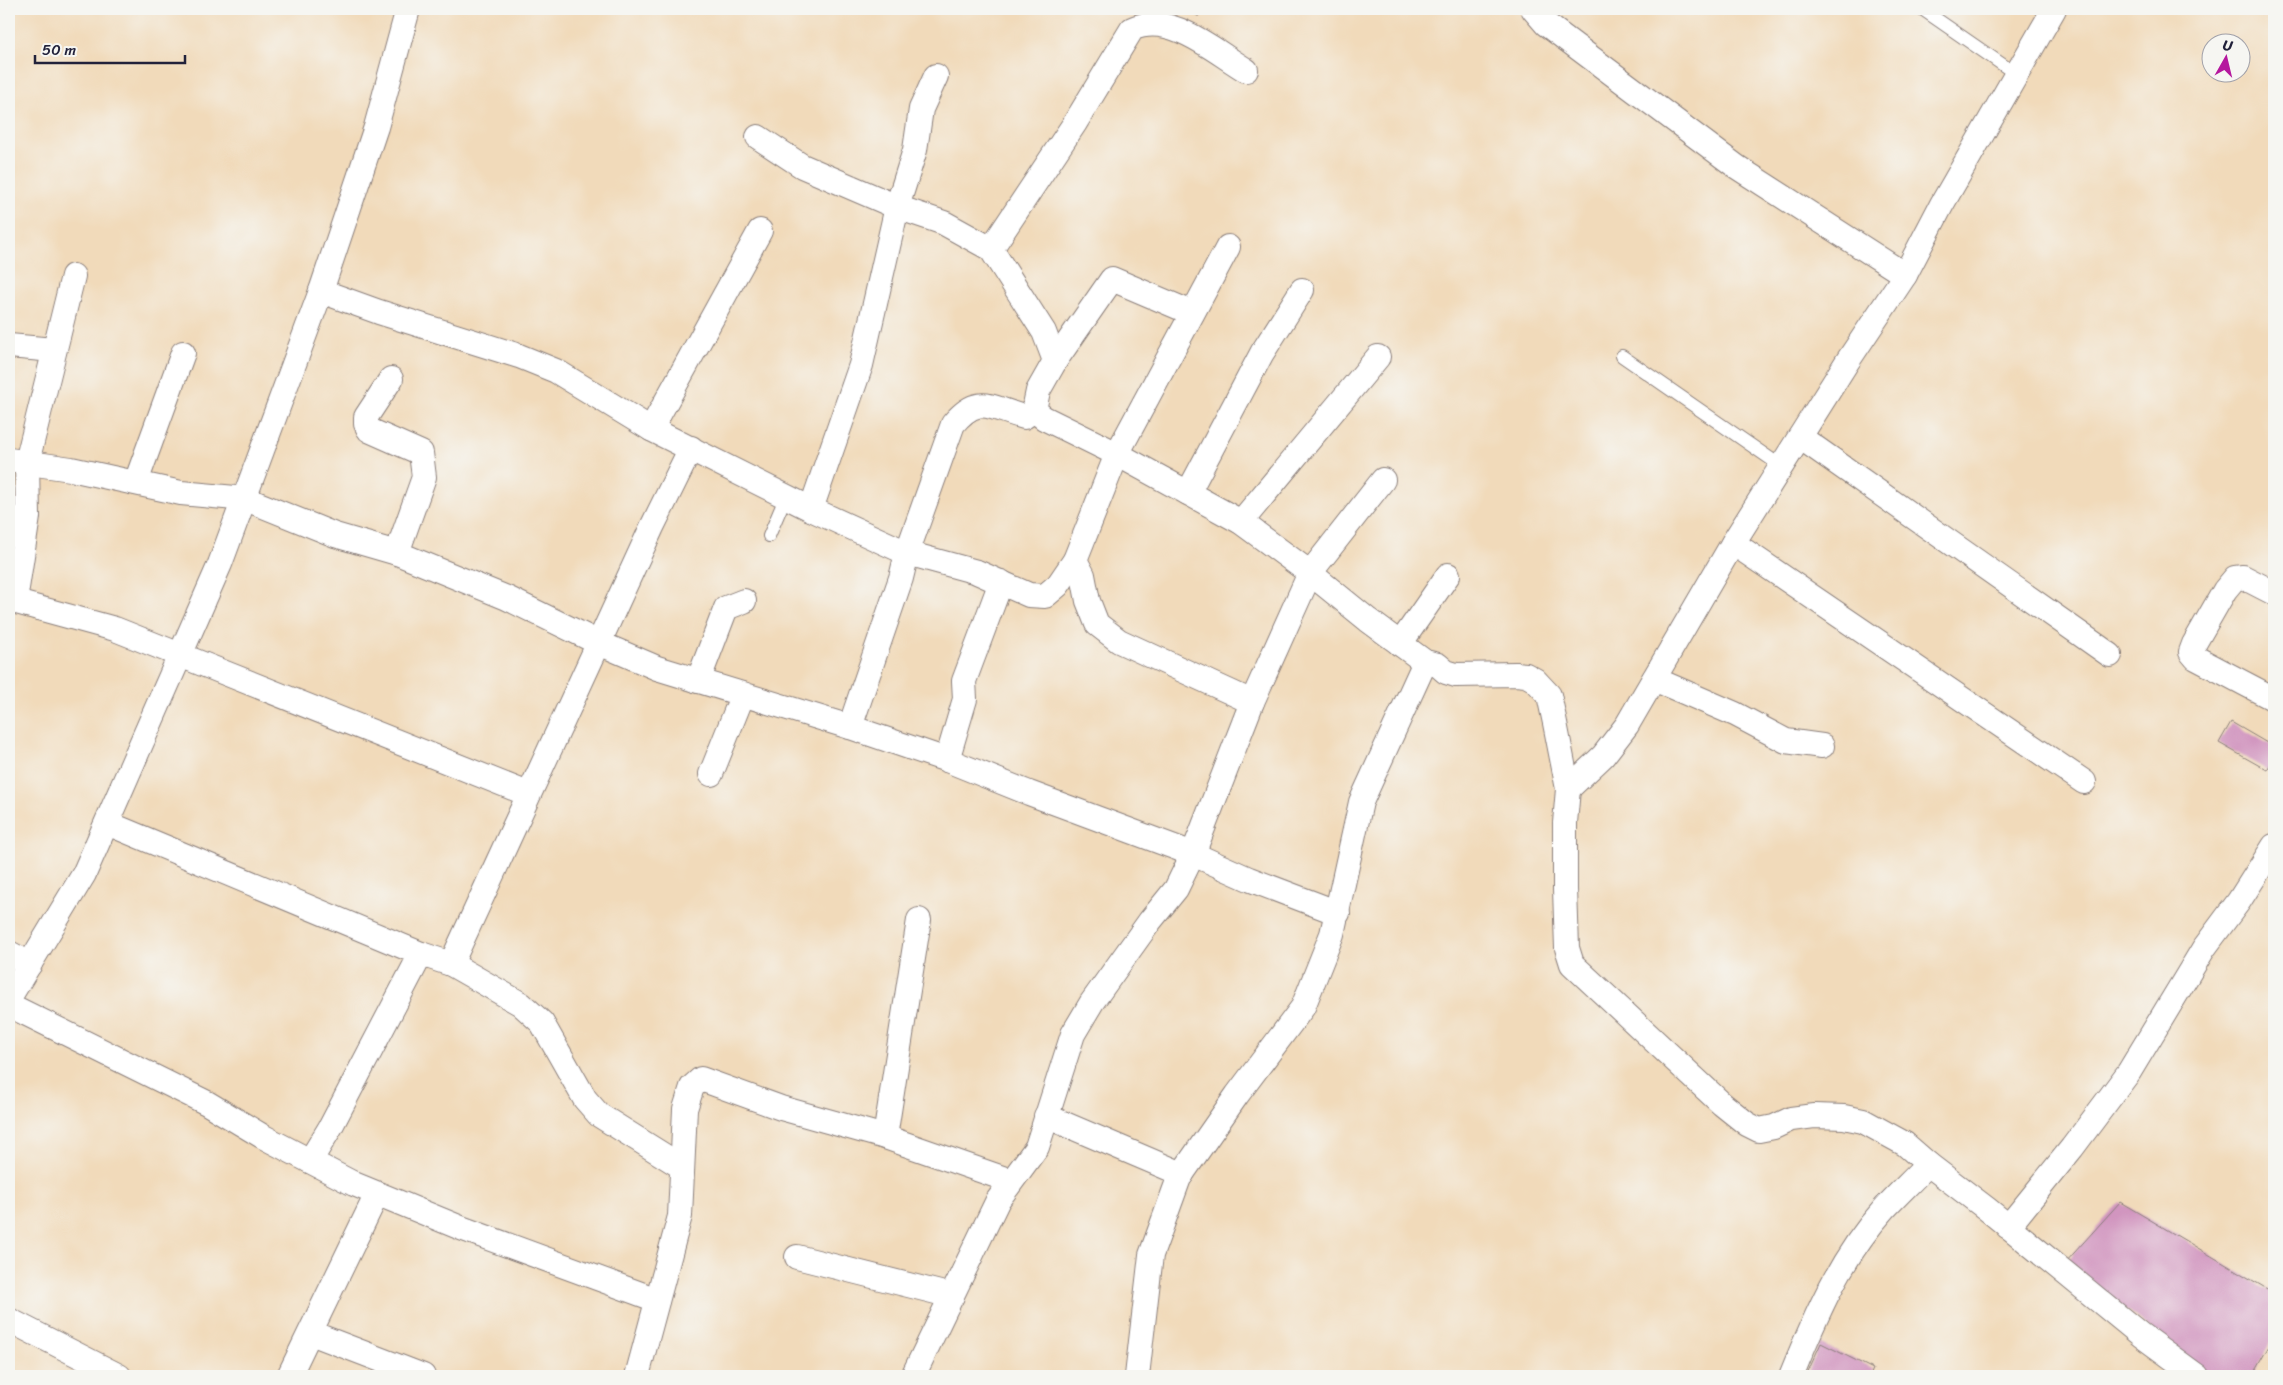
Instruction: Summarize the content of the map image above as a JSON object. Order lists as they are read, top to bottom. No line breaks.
{"scale_bar":"50 m","north":"top"}
